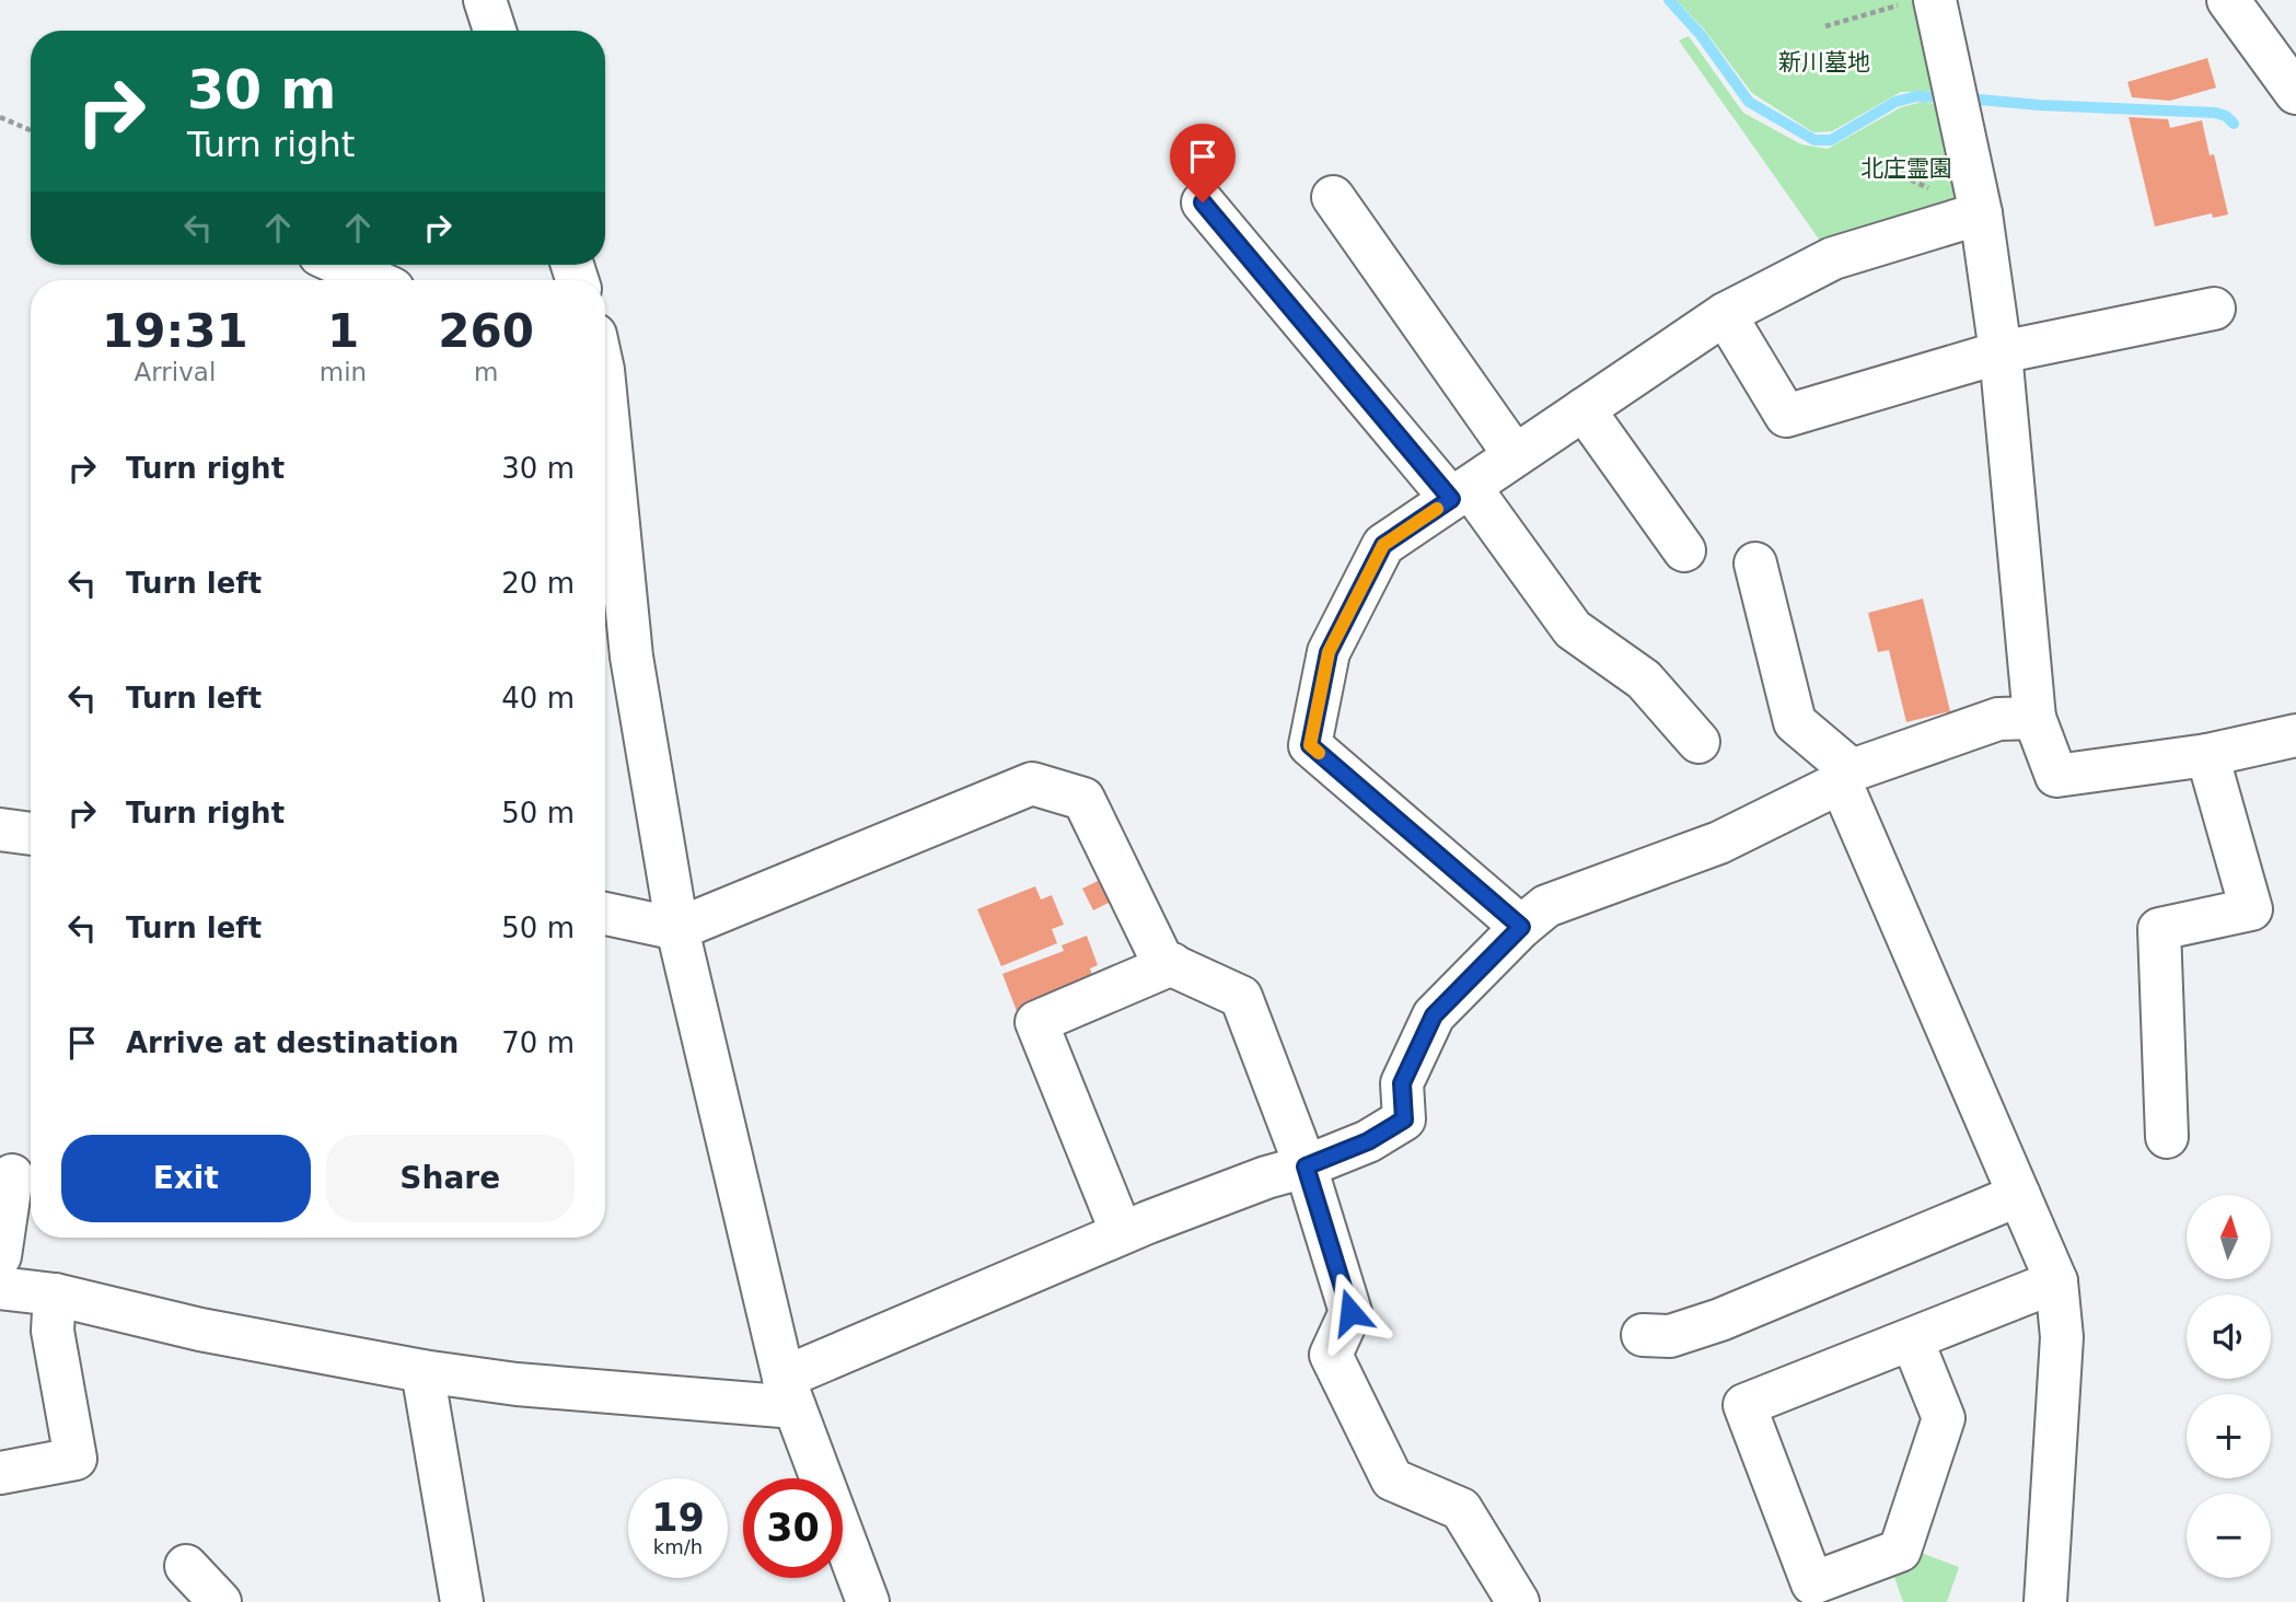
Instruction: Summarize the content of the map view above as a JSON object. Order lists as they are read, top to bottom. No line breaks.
{"parks":["新川墓地","北庄霊園"],"north":"top","page":{"turn":["30 m","Turn right"],"eta":["19:31","Arrival","1","min","260","m"],"list":[{"name":"Turn right","value":"30 m"},{"name":"Turn left","value":"20 m"},{"name":"Turn left","value":"40 m"},{"name":"Turn right","value":"50 m"},{"name":"Turn left","value":"50 m"},{"name":"Arrive at destination","value":"70 m"}],"buttons":["Exit","Share"],"map_buttons":["+","−"],"speed":"19 km/h","limit":"30"}}
